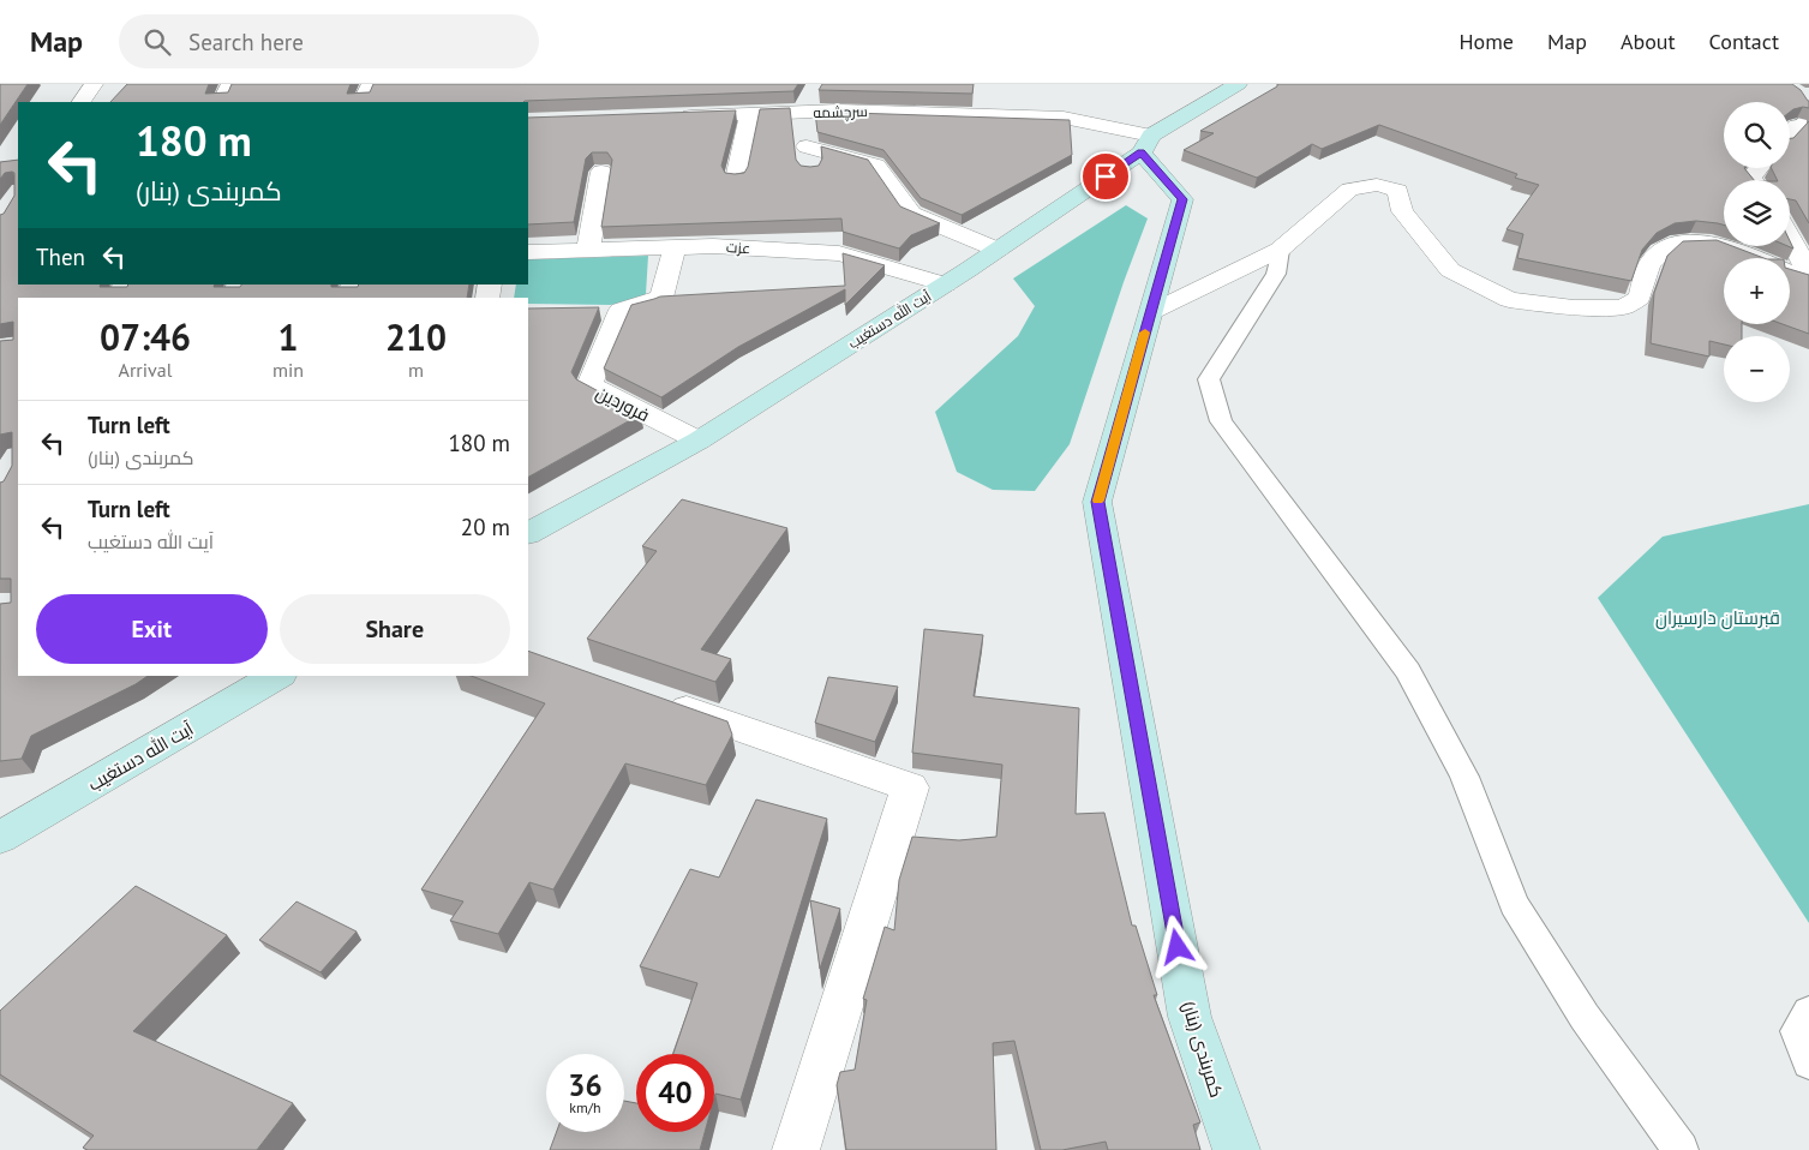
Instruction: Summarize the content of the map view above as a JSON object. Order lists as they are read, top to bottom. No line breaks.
{"streets":{"street":["سرچشمه","عزت","آیت الله دستغیب","فروردین","کمربندی (بنار)"]},"crossings":[["سرچشمه","آیت الله دستغیب"],["سرچشمه","کمربندی (بنار)"],["عزت","آیت الله دستغیب"],["عزت","فروردین"],["آیت الله دستغیب","فروردین"],["آیت الله دستغیب","کمربندی (بنار)"]],"parks":["قبرستان دارسیران"],"page":{"header":"Map","search":"Search here","nav":["Home","Map","About","Contact"],"map_buttons":["+","−"],"turn":["180 m","کمربندی (بنار)"],"then":"Then","eta":["07:46","Arrival","1","min","210","m"],"list":[{"name":"Turn left","note":"کمربندی (بنار)","value":"180 m"},{"name":"Turn left","note":"آیت الله دستغیب","value":"20 m"}],"buttons":["Exit","Share"],"speed":"36 km/h","limit":"40"}}
